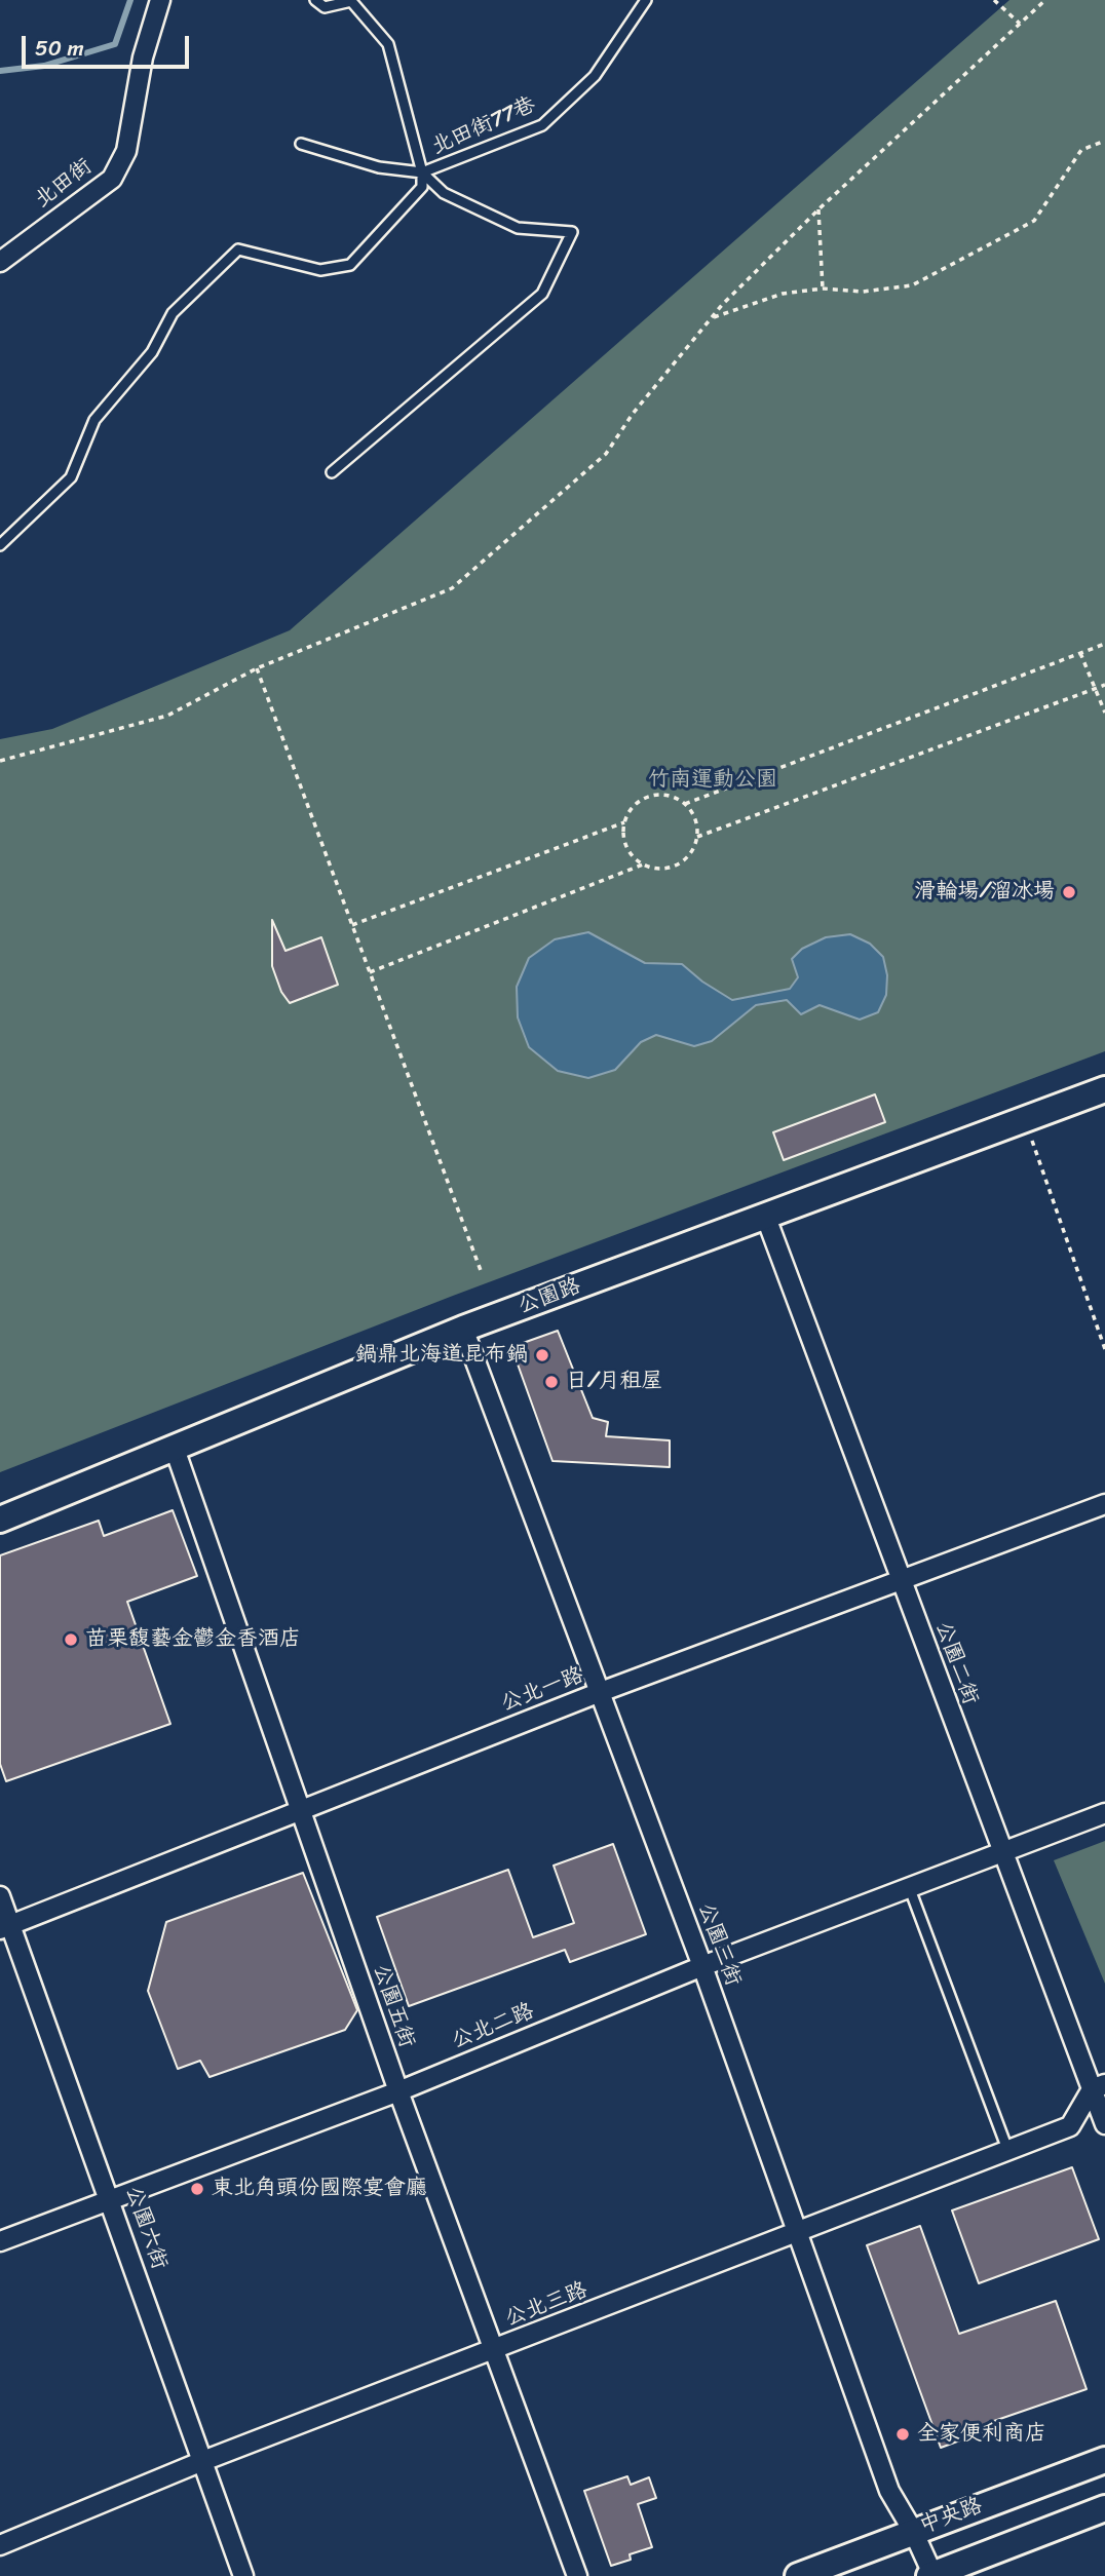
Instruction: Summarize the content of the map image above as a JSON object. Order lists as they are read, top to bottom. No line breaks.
{"streets":{"street":["北田街","公園路","公園二街","公北一路","公園三街","公園五街","公北二路","公園六街","公北三路","中央路"],"lane":["北田街77巷"]},"crossings":[["公園路","公園二街"],["公園路","公園三街"],["公園路","公園五街"],["公園二街","公北一路"],["公園二街","公北二路"],["公園二街","公北三路"],["公北一路","公園三街"],["公北一路","公園五街"],["公北一路","公園六街"],["公園三街","公北二路"],["公園三街","公北三路"],["公園三街","中央路"],["公園五街","公北二路"],["公園五街","公北三路"],["公北二路","公園六街"],["公園六街","公北三路"]],"parks":["竹南運動公園"],"places":["滑輪場/溜冰場","鍋鼎北海道昆布鍋","日/月租屋","苗栗馥藝金鬱金香酒店","東北角頭份國際宴會廳","全家便利商店"],"scale_bar":"50 m"}
